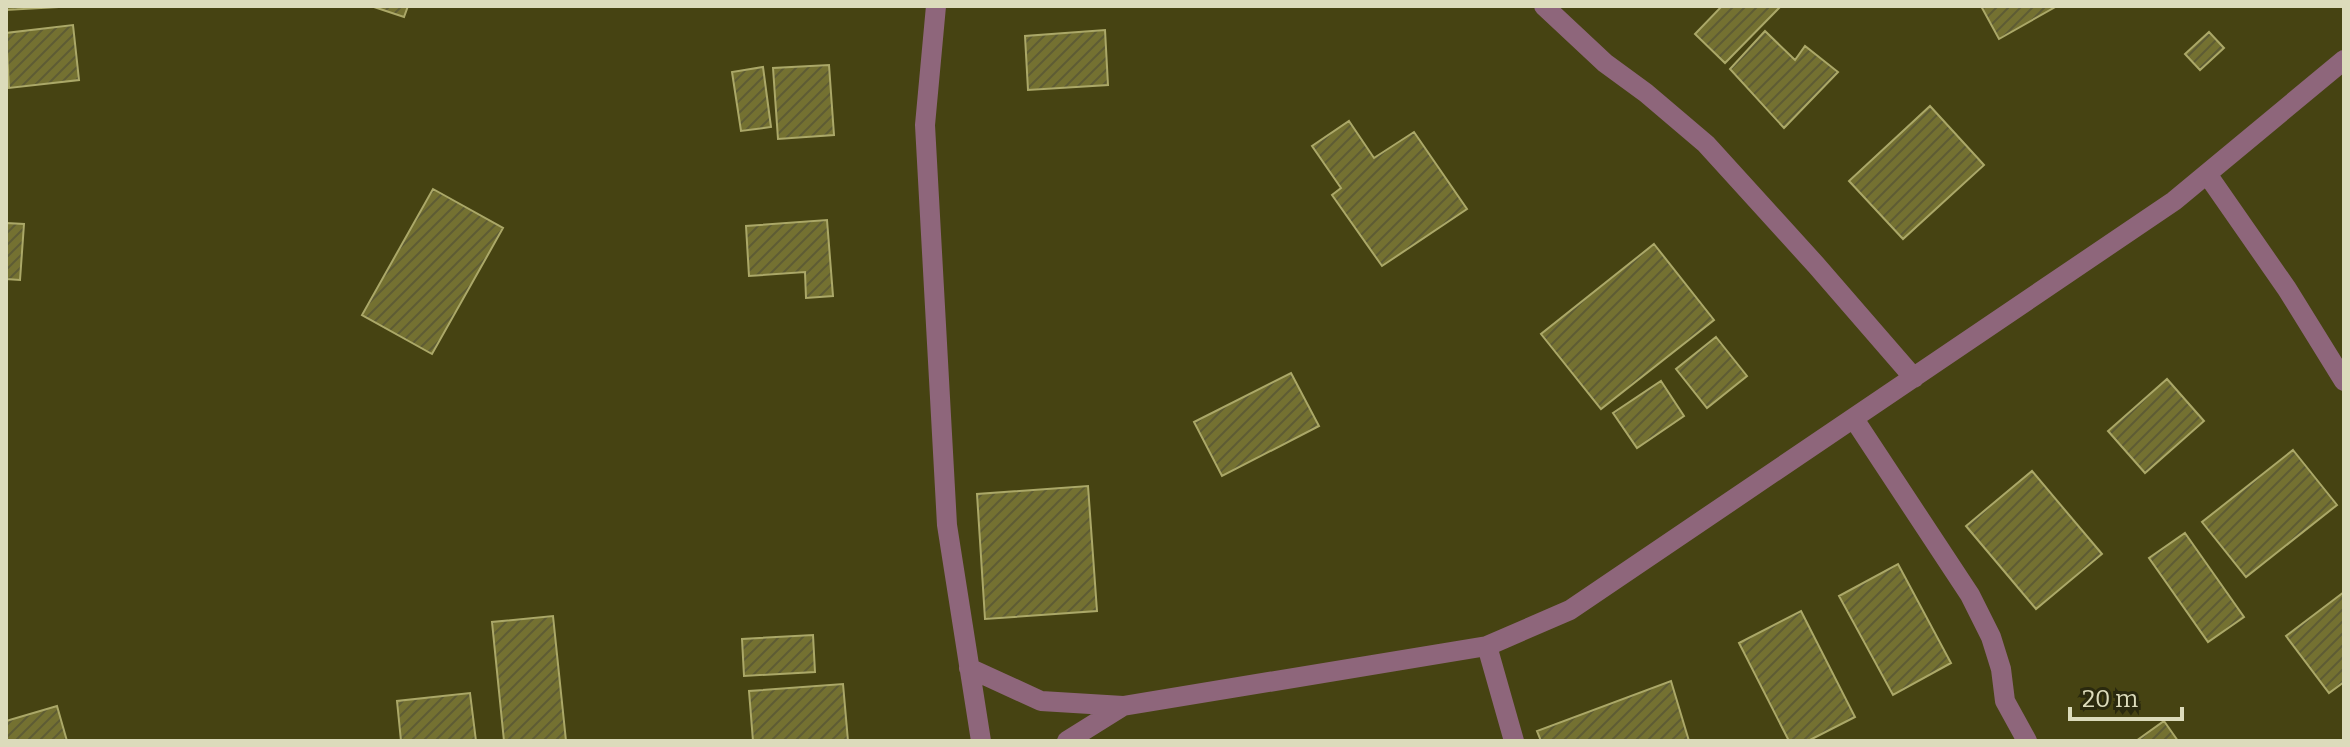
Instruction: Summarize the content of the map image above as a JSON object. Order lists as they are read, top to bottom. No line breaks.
{"scale_bar":"20 m"}
